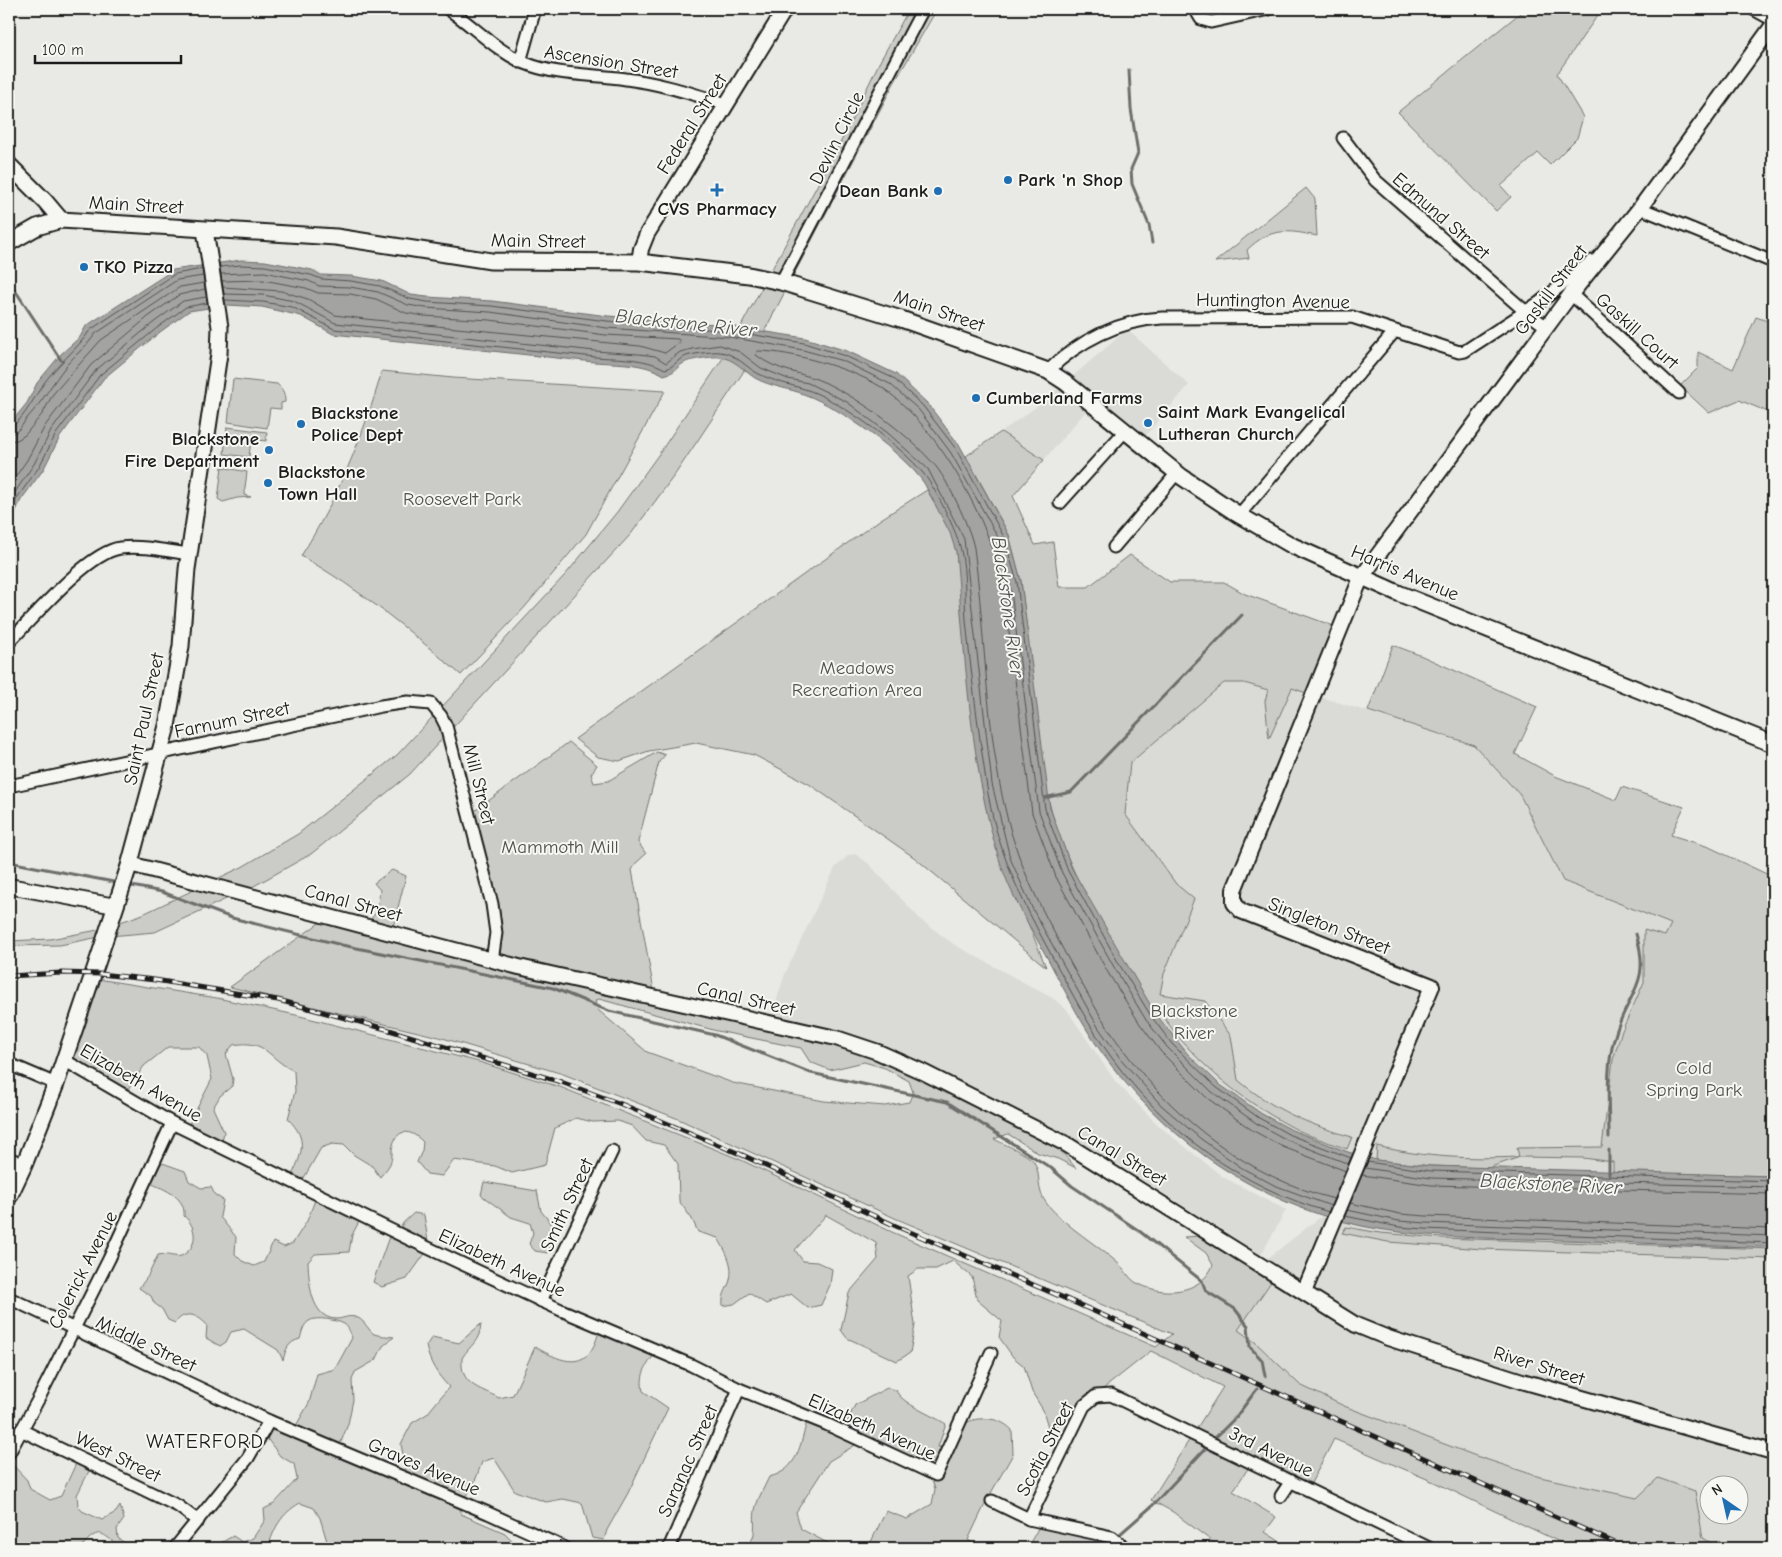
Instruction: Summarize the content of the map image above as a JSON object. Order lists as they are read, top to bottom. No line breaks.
{"streets":{"main road":["Main Street","Harris Avenue","Saint Paul Street"],"street":["Ascension Street","Federal Street","Devlin Circle","Edmund Street","Gaskill Street","Huntington Avenue","Gaskill Court","Farnum Street","Mill Street","Canal Street","Singleton Street","Elizabeth Avenue","Smith Street","Colerick Avenue","Middle Street","River Street","Scotia Street","3rd Avenue","West Street","Saranac Street","Graves Avenue"]},"crossings":[["Ascension Street","Federal Street"],["Federal Street","Main Street"],["Devlin Circle","Main Street"],["Main Street","Huntington Avenue"],["Main Street","Harris Avenue"],["Main Street","Saint Paul Street"],["Edmund Street","Huntington Avenue"],["Gaskill Street","Huntington Avenue"],["Gaskill Street","Gaskill Court"],["Gaskill Street","Harris Avenue"],["Gaskill Street","Singleton Street"],["Huntington Avenue","Harris Avenue"],["Harris Avenue","Singleton Street"],["Saint Paul Street","Farnum Street"],["Saint Paul Street","Canal Street"],["Saint Paul Street","Elizabeth Avenue"],["Farnum Street","Mill Street"],["Mill Street","Canal Street"],["Canal Street","Singleton Street"],["Canal Street","River Street"],["Singleton Street","River Street"],["Elizabeth Avenue","Smith Street"],["Elizabeth Avenue","Colerick Avenue"],["Elizabeth Avenue","Saranac Street"],["Colerick Avenue","Middle Street"],["Colerick Avenue","West Street"],["Middle Street","Graves Avenue"],["Scotia Street","3rd Avenue"]],"districts":["WATERFORD"],"water":["Blackstone River"],"parks":["Roosevelt Park","Meadows Recreation Area","Mammoth Mill","Blackstone River","Cold Spring Park"],"places":{"other":["Park 'n Shop","Dean Bank","TKO Pizza","Cumberland Farms","Saint Mark Evangelical Lutheran Church","Blackstone Police Dept","Blackstone Fire Department","Blackstone Town Hall"],"health":["CVS Pharmacy"]},"scale_bar":"100 m","north":"top left"}
